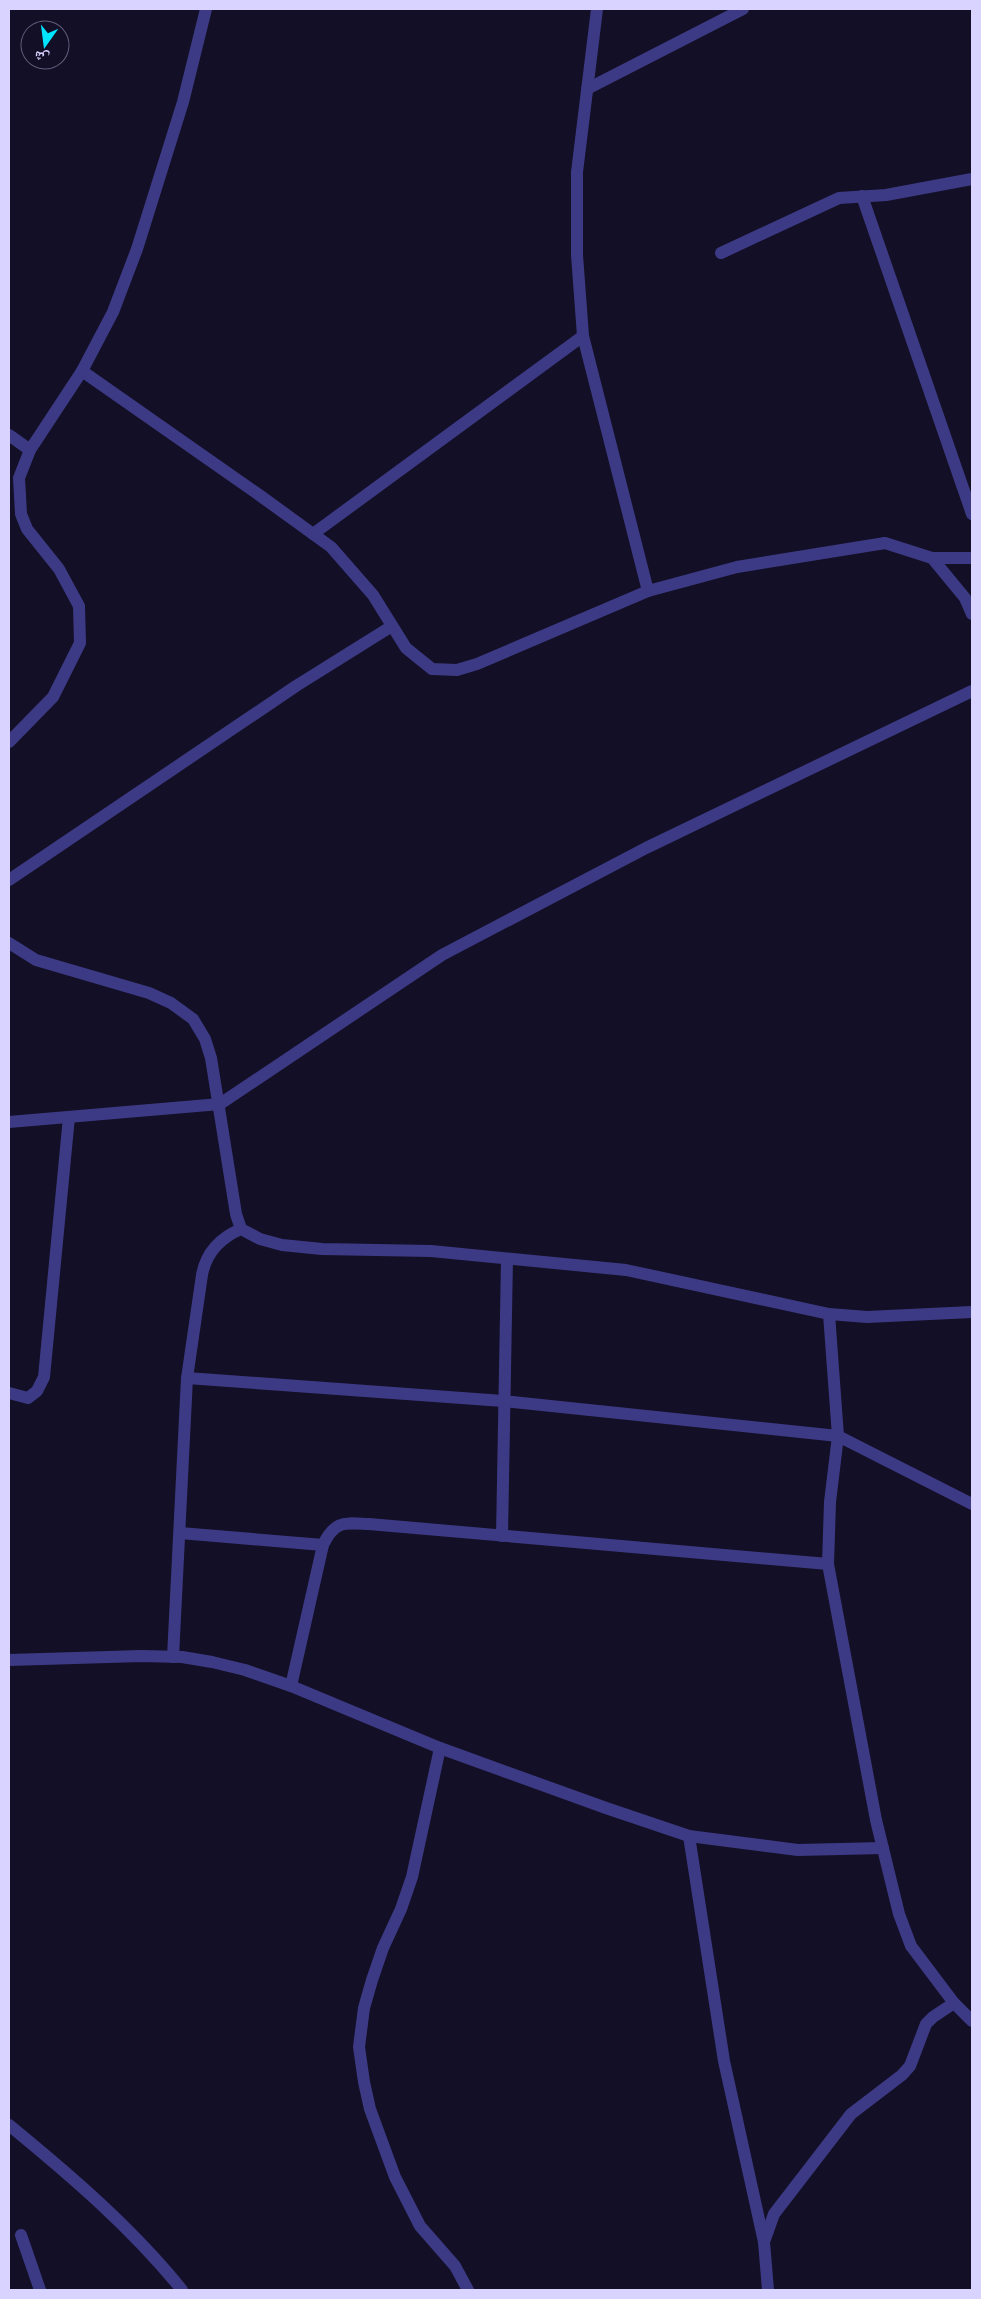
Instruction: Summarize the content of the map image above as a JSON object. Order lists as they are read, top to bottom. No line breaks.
{"north":"bottom"}
